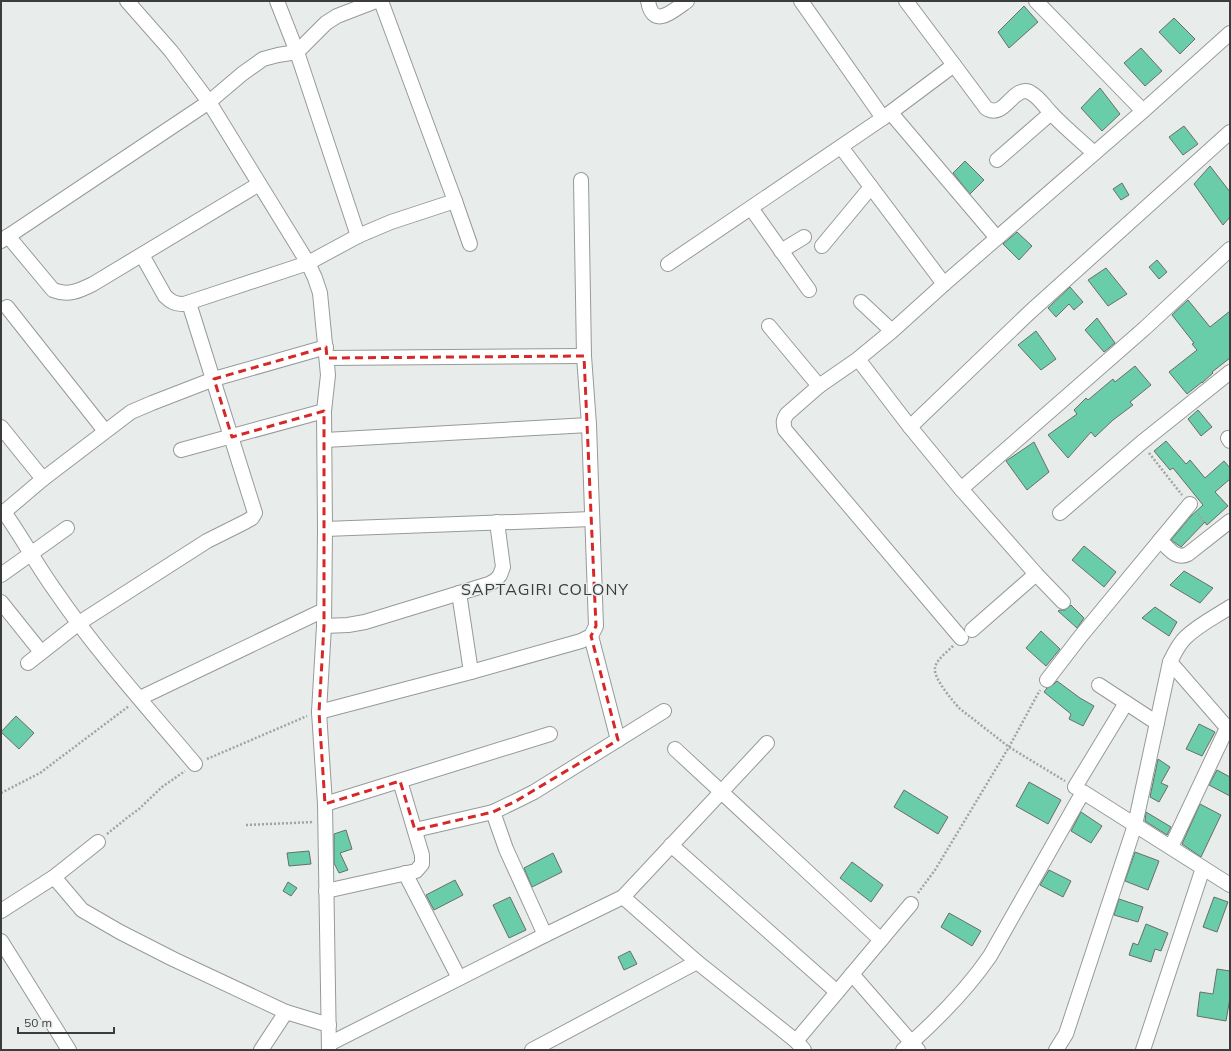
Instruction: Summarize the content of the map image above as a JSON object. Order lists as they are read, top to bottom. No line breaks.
{"districts":["SAPTAGIRI COLONY"],"scale_bar":"50 m"}
